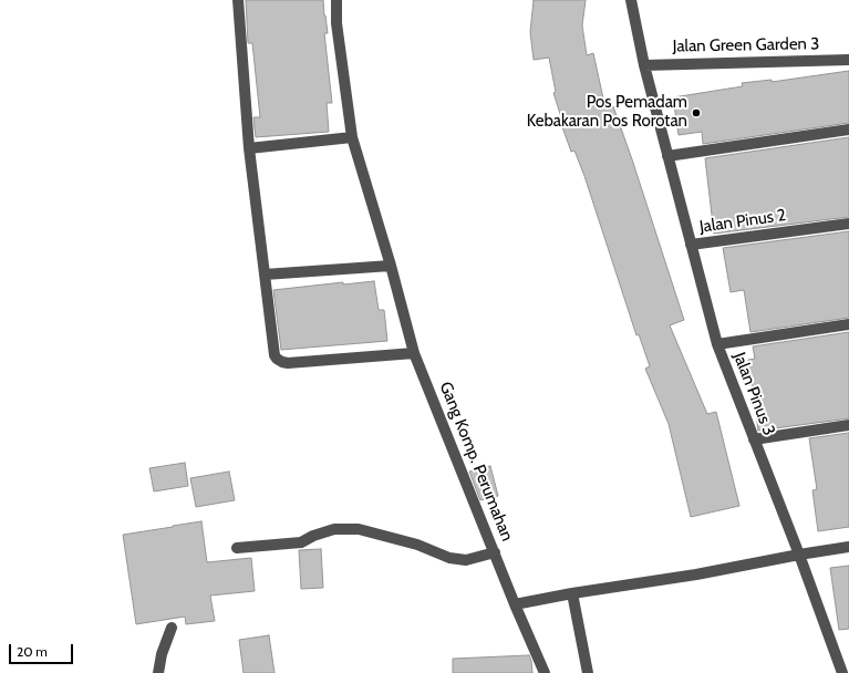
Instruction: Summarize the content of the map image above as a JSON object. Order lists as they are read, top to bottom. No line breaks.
{"streets":{"street":["Jalan Green Garden 3","Jalan Pinus 2","Jalan Pinus 3","Gang Komp. Perumahan"]},"crossings":[["Jalan Pinus 2","Jalan Pinus 3"]],"places":["Pos Pemadam Kebakaran Pos Rorotan"],"scale_bar":"20 m"}
